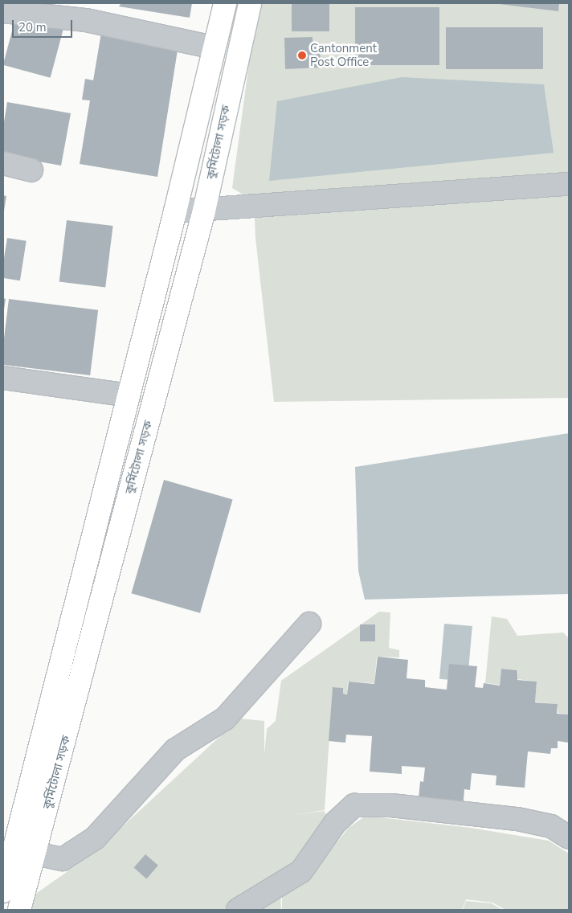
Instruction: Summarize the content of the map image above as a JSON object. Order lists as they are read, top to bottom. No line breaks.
{"streets":{"main road":["কুর্মিটোলা সড়ক"]},"places":["Cantonment Post Office"],"scale_bar":"20 m"}
